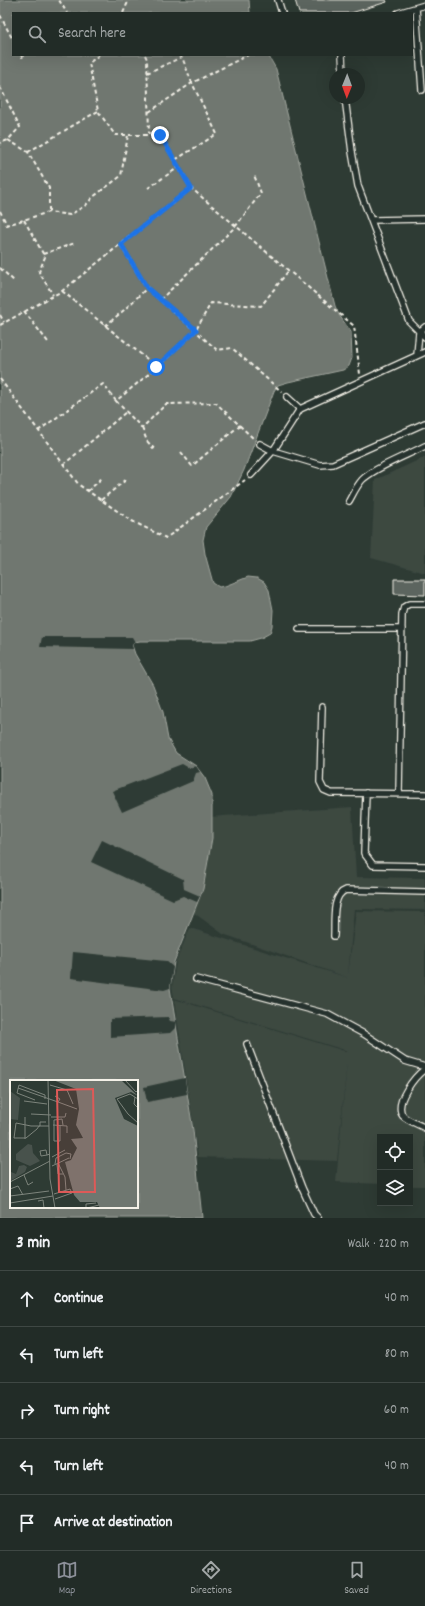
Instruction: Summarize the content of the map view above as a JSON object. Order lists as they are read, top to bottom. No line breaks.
{"north":"bottom","page":{"search":"Search here","heading":["3 min","Walk · 220 m"],"list":[["Continue","40 m"],["Turn left","80 m"],["Turn right","60 m"],["Turn left","40 m"],"Arrive at destination"],"nav":["Map","Directions","Saved"]}}
